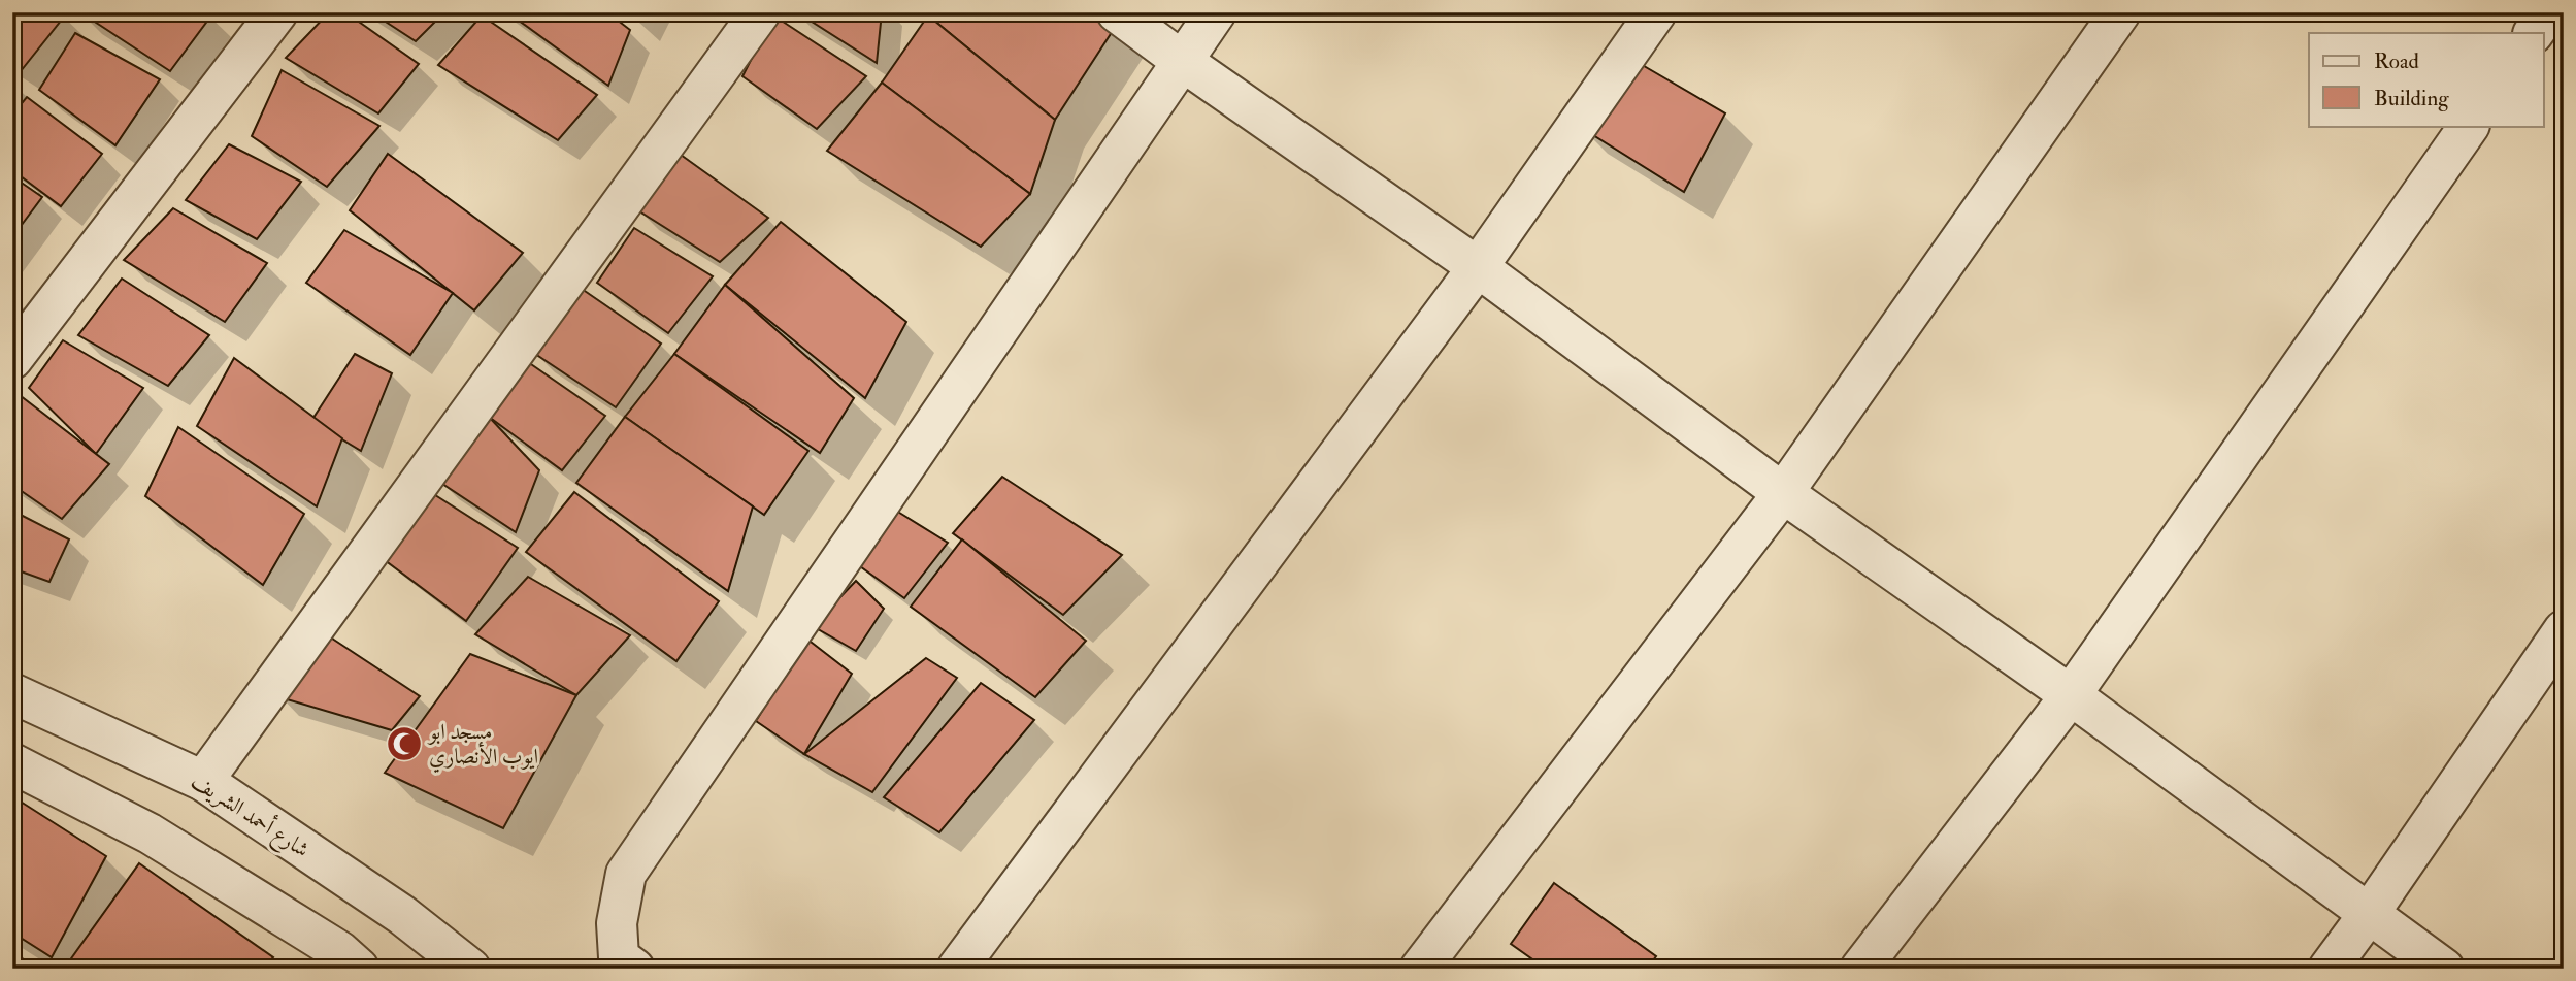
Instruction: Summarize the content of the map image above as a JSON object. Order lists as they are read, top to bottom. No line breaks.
{"streets":{"street":["شارع أحمد الشريف"]},"places":{"mosque":["مسجد ابو ايوب الأنصاري"]},"legend":["Road","Building"]}
